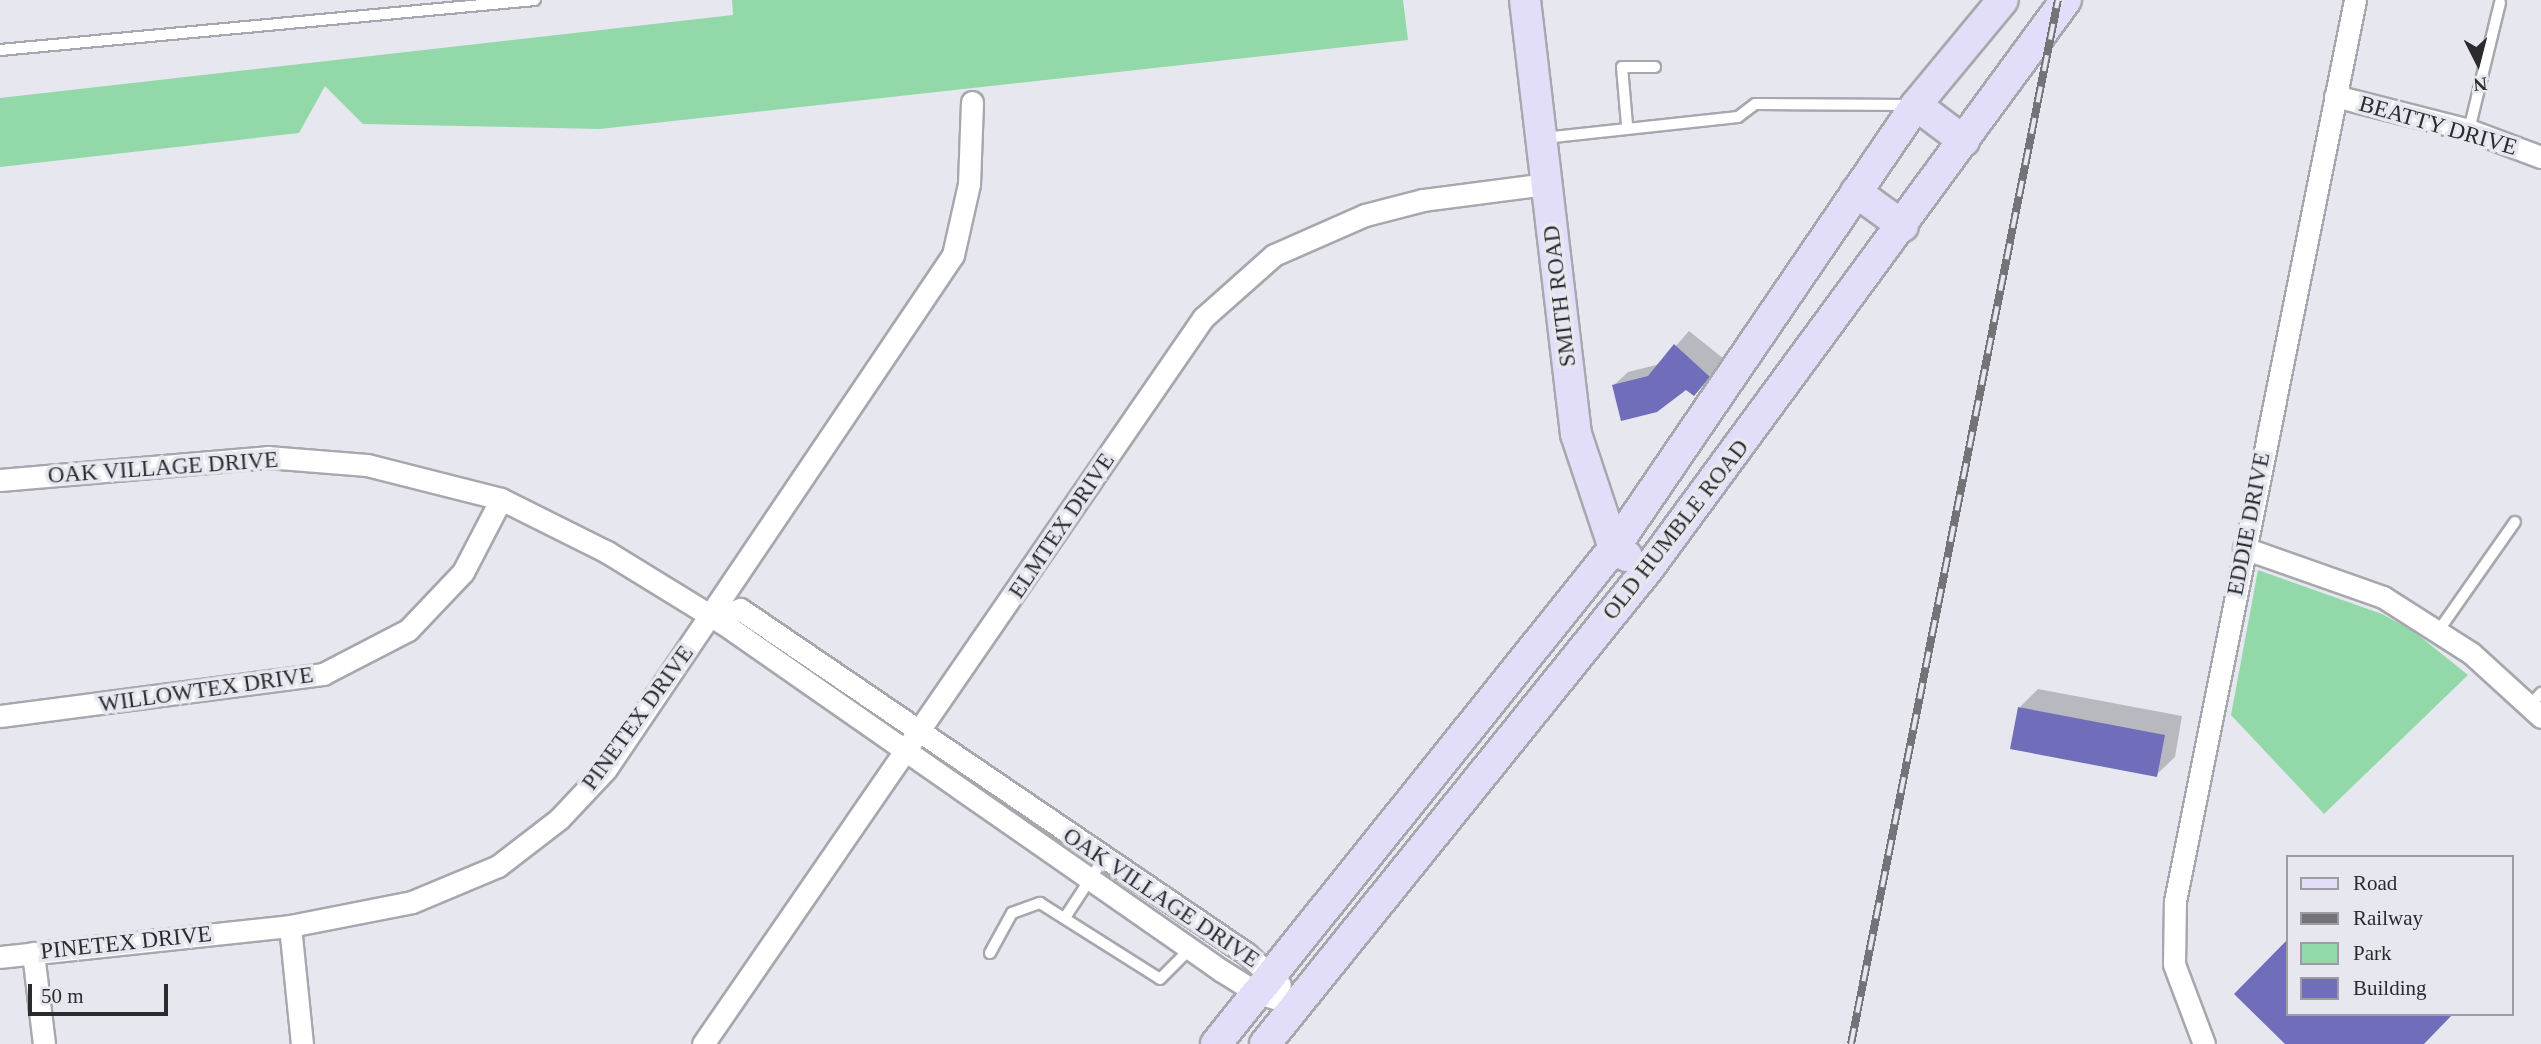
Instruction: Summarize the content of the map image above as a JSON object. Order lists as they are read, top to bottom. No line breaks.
{"streets":{"main road":["SMITH ROAD","OLD HUMBLE ROAD"],"street":["BEATTY DRIVE","OAK VILLAGE DRIVE","EDDIE DRIVE","ELMTEX DRIVE","WILLOWTEX DRIVE","PINETEX DRIVE"]},"crossings":[["BEATTY DRIVE","EDDIE DRIVE"],["SMITH ROAD","ELMTEX DRIVE"],["SMITH ROAD","OLD HUMBLE ROAD"],["OAK VILLAGE DRIVE","ELMTEX DRIVE"],["OAK VILLAGE DRIVE","OLD HUMBLE ROAD"],["OAK VILLAGE DRIVE","WILLOWTEX DRIVE"],["OAK VILLAGE DRIVE","PINETEX DRIVE"]],"legend":["Road","Railway","Park","Building"],"scale_bar":"50 m","north":"bottom"}
